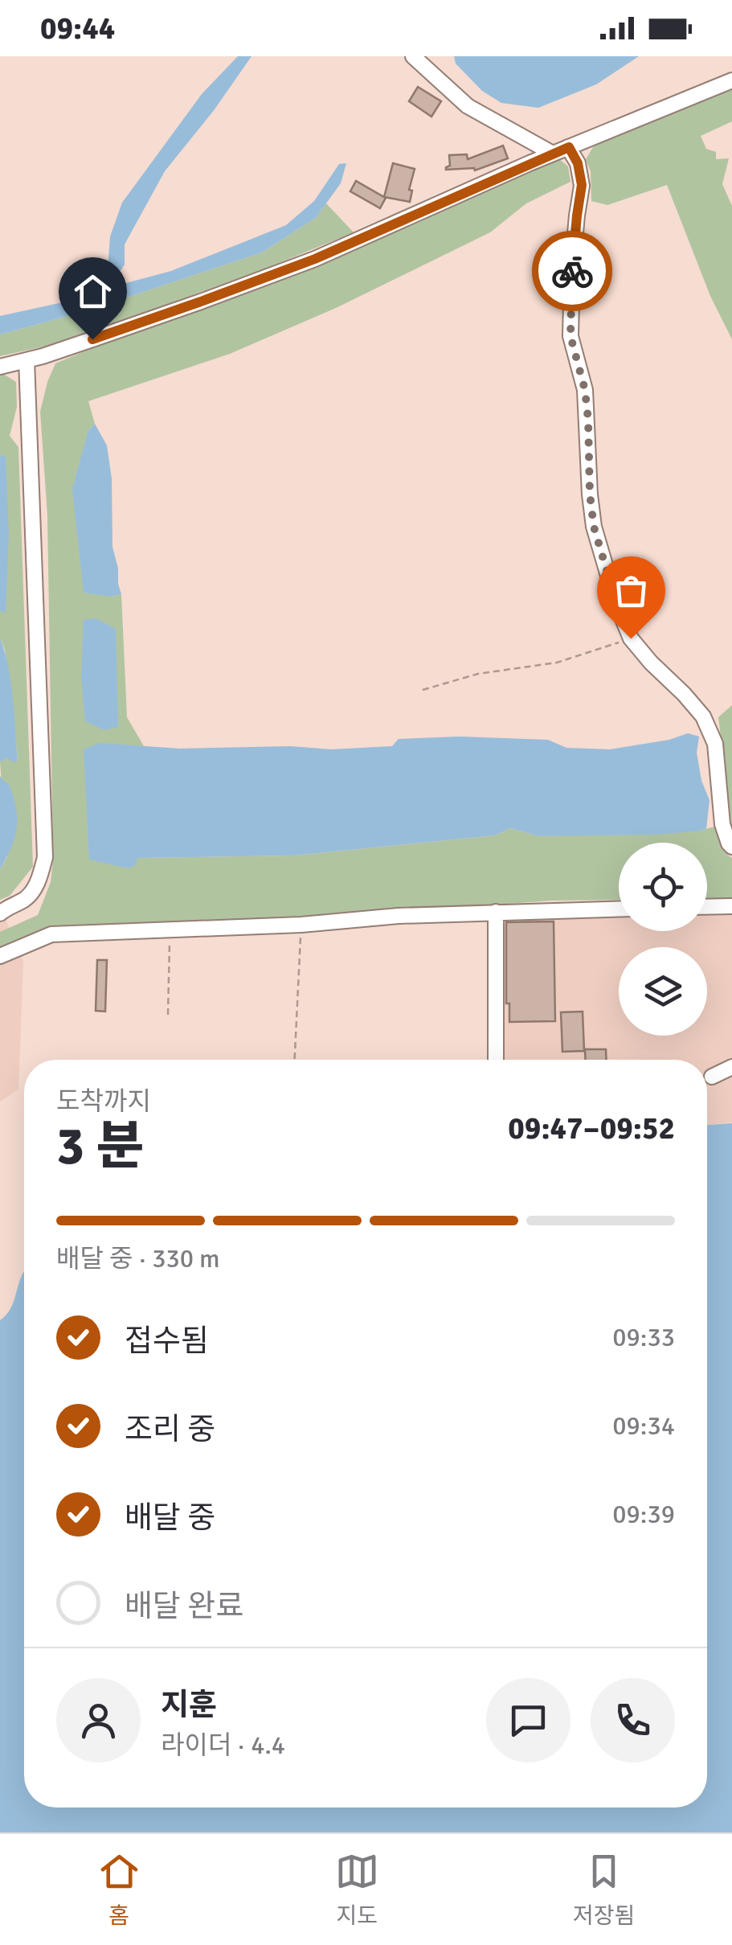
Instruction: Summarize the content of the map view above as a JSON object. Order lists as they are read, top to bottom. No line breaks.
{"page":{"status":"09:44","heading":["3 분","도착까지","09:47–09:52"],"panel":["지훈","라이더 · 4.4"],"bar":"배달 중 · 330 m","list":[["접수됨","09:33"],["조리 중","09:34"],["배달 중","09:39"],"배달 완료"],"tabs":["홈","지도","저장됨"]}}
